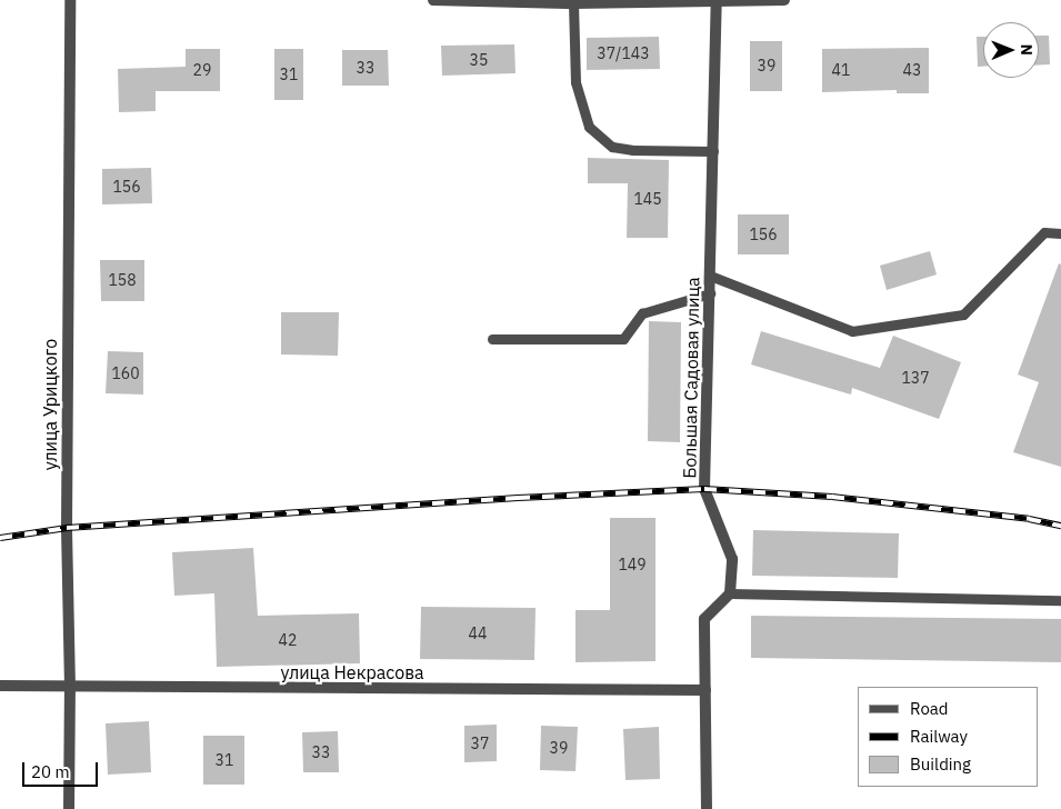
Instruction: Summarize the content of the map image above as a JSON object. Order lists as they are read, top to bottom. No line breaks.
{"streets":{"street":["Большая Садовая улица","улица Урицкого","улица Некрасова"]},"crossings":[["улица Урицкого","улица Некрасова"]],"house_numbers":["37/143","35","39","33","29","41","43","31","156","145","156","158","160","137","149","44","42","37","39","33","31"],"legend":["Road","Railway","Building"],"scale_bar":"20 m","north":"right"}
